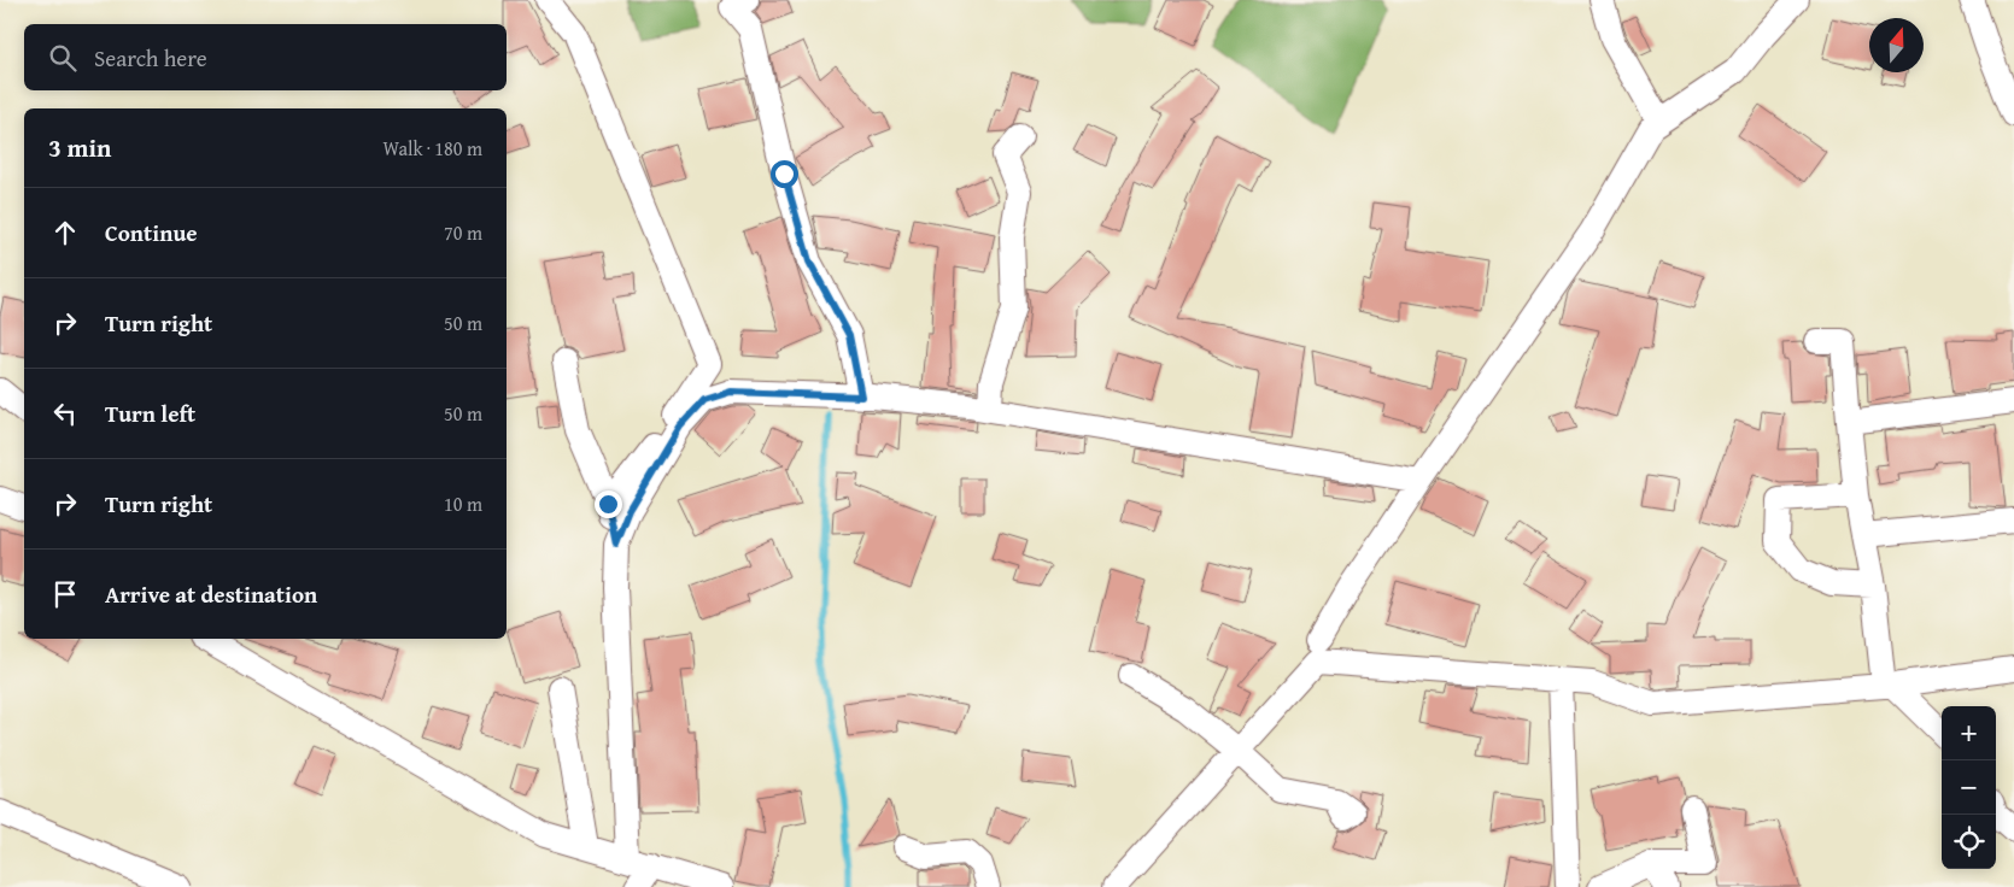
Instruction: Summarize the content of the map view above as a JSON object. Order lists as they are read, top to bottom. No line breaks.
{"north":"top","page":{"search":"Search here","heading":["3 min","Walk · 180 m"],"list":[["Continue","70 m"],["Turn right","50 m"],["Turn left","50 m"],["Turn right","10 m"],"Arrive at destination"],"map_buttons":["+","−"]}}
